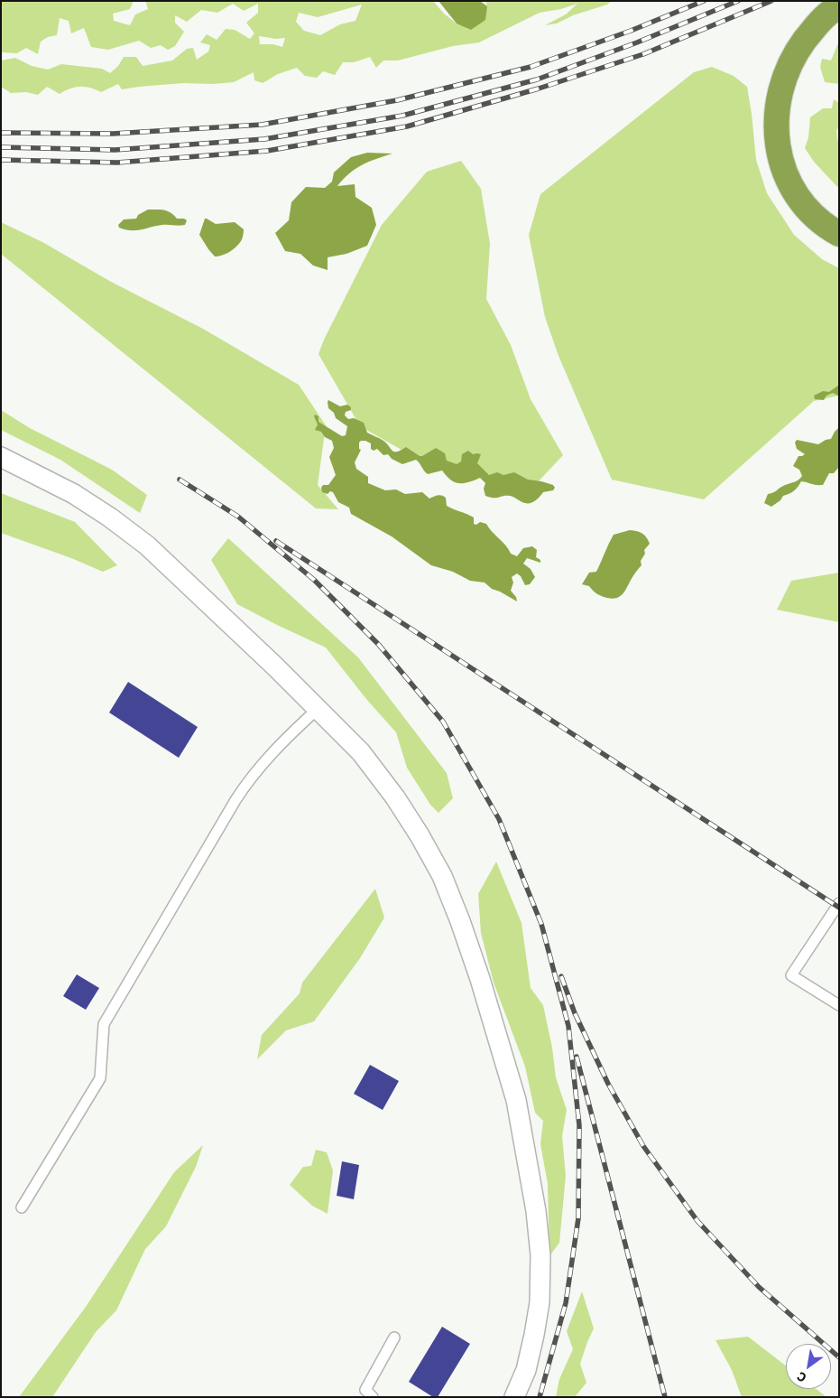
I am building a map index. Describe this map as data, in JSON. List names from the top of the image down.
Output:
{
  "north": "bottom left"
}
